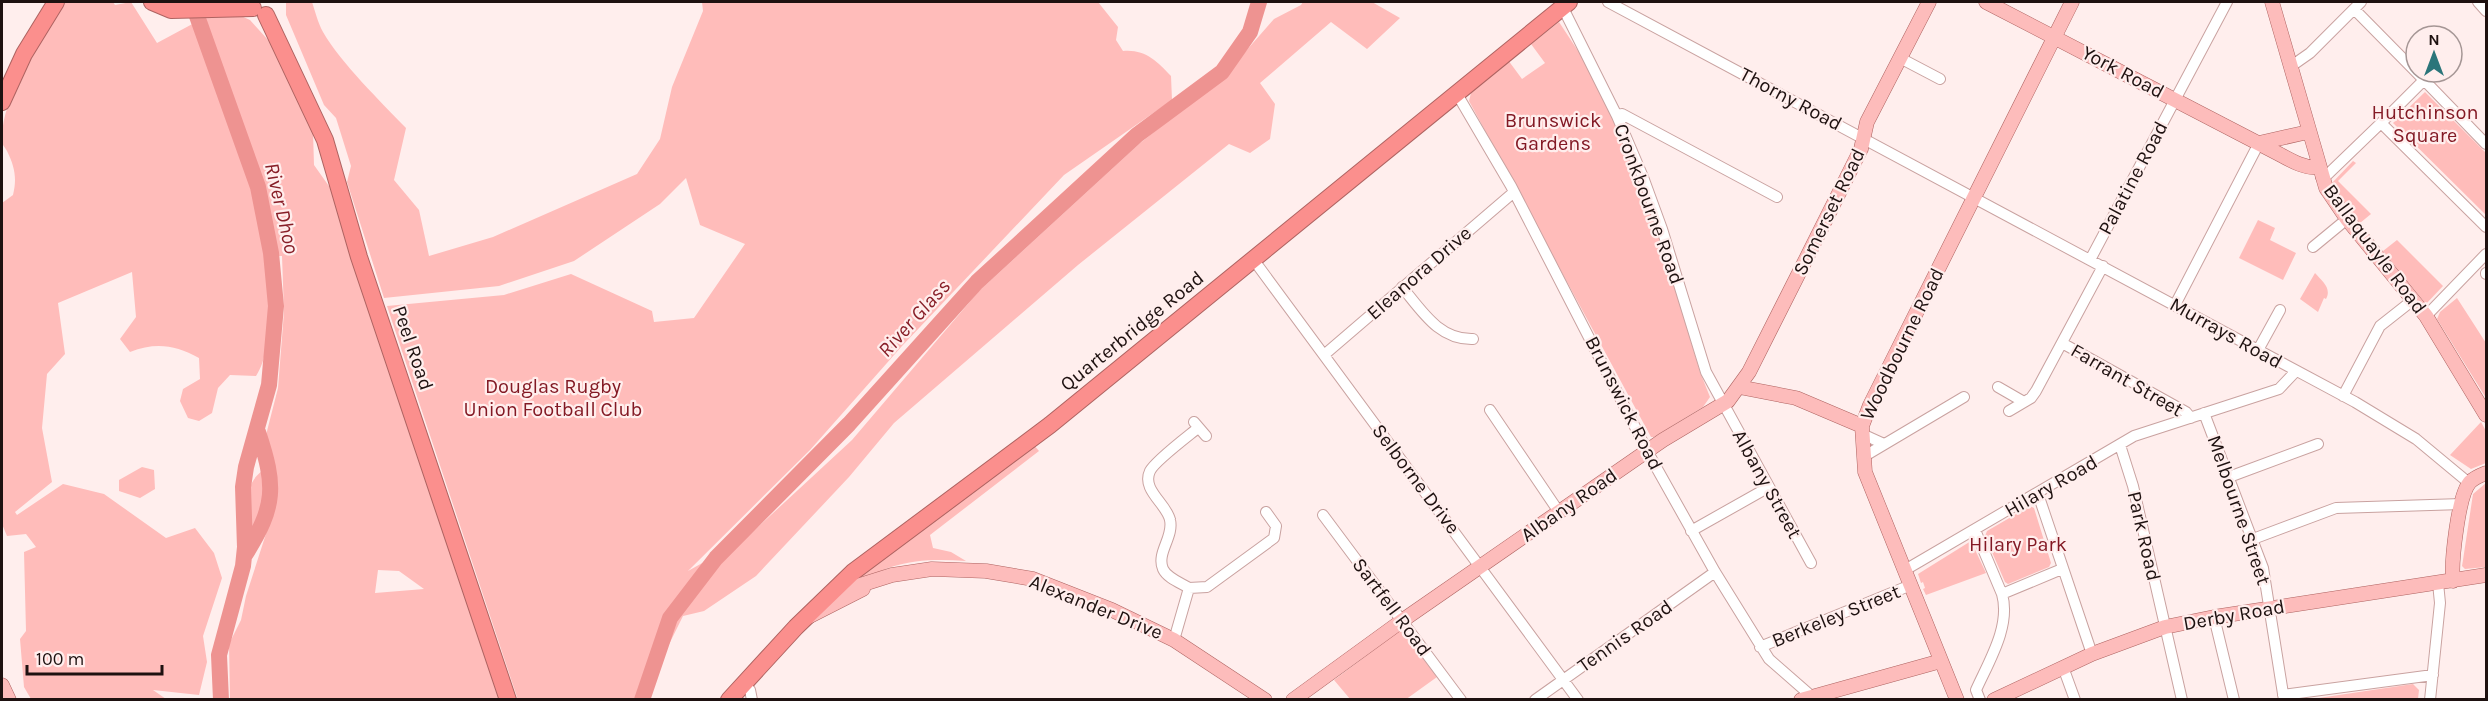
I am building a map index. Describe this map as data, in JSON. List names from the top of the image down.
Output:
{
  "streets": {
    "highway": ["Quarterbridge Road", "Peel Road"],
    "main road": [
      "York Road",
      "Somerset Road",
      "Ballaquayle Road",
      "Woodbourne Road",
      "Albany Road",
      "Alexander Drive",
      "Derby Road"
    ],
    "street": [
      "Thorny Road",
      "Palatine Road",
      "Cronkbourne Road",
      "Eleanora Drive",
      "Murrays Road",
      "Farrant Street",
      "Brunswick Road",
      "Selborne Drive",
      "Albany Street",
      "Hilary Road",
      "Melbourne Street",
      "Park Road",
      "Sartfell Road",
      "Berkeley Street",
      "Tennis Road"
    ]
  },
  "crossings": [
    ["York Road", "Palatine Road"],
    ["York Road", "Ballaquayle Road"],
    ["York Road", "Woodbourne Road"],
    ["Thorny Road", "Somerset Road"],
    ["Thorny Road", "Murrays Road"],
    ["Thorny Road", "Woodbourne Road"],
    ["Palatine Road", "Murrays Road"],
    ["Cronkbourne Road", "Quarterbridge Road"],
    ["Cronkbourne Road", "Albany Street"],
    ["Cronkbourne Road", "Albany Road"],
    ["Somerset Road", "Albany Road"],
    ["Eleanora Drive", "Brunswick Road"],
    ["Eleanora Drive", "Selborne Drive"],
    ["Quarterbridge Road", "Brunswick Road"],
    ["Quarterbridge Road", "Selborne Drive"],
    ["Quarterbridge Road", "Alexander Drive"],
    ["Murrays Road", "Woodbourne Road"],
    ["Murrays Road", "Hilary Road"],
    ["Woodbourne Road", "Hilary Road"],
    ["Woodbourne Road", "Berkeley Street"],
    ["Farrant Street", "Hilary Road"],
    ["Brunswick Road", "Albany Road"],
    ["Brunswick Road", "Berkeley Street"],
    ["Brunswick Road", "Tennis Road"],
    ["Selborne Drive", "Albany Road"],
    ["Selborne Drive", "Tennis Road"],
    ["Albany Street", "Albany Road"],
    ["Hilary Road", "Melbourne Street"],
    ["Hilary Road", "Park Road"],
    ["Albany Road", "Sartfell Road"],
    ["Melbourne Street", "Derby Road"],
    ["Park Road", "Derby Road"]
  ],
  "water": ["River Dhoo", "River Glass"],
  "parks": [
    "Hutchinson Square",
    "Brunswick Gardens",
    "Douglas Rugby Union Football Club",
    "Hilary Park"
  ],
  "scale_bar": "100 m",
  "north": "top"
}
